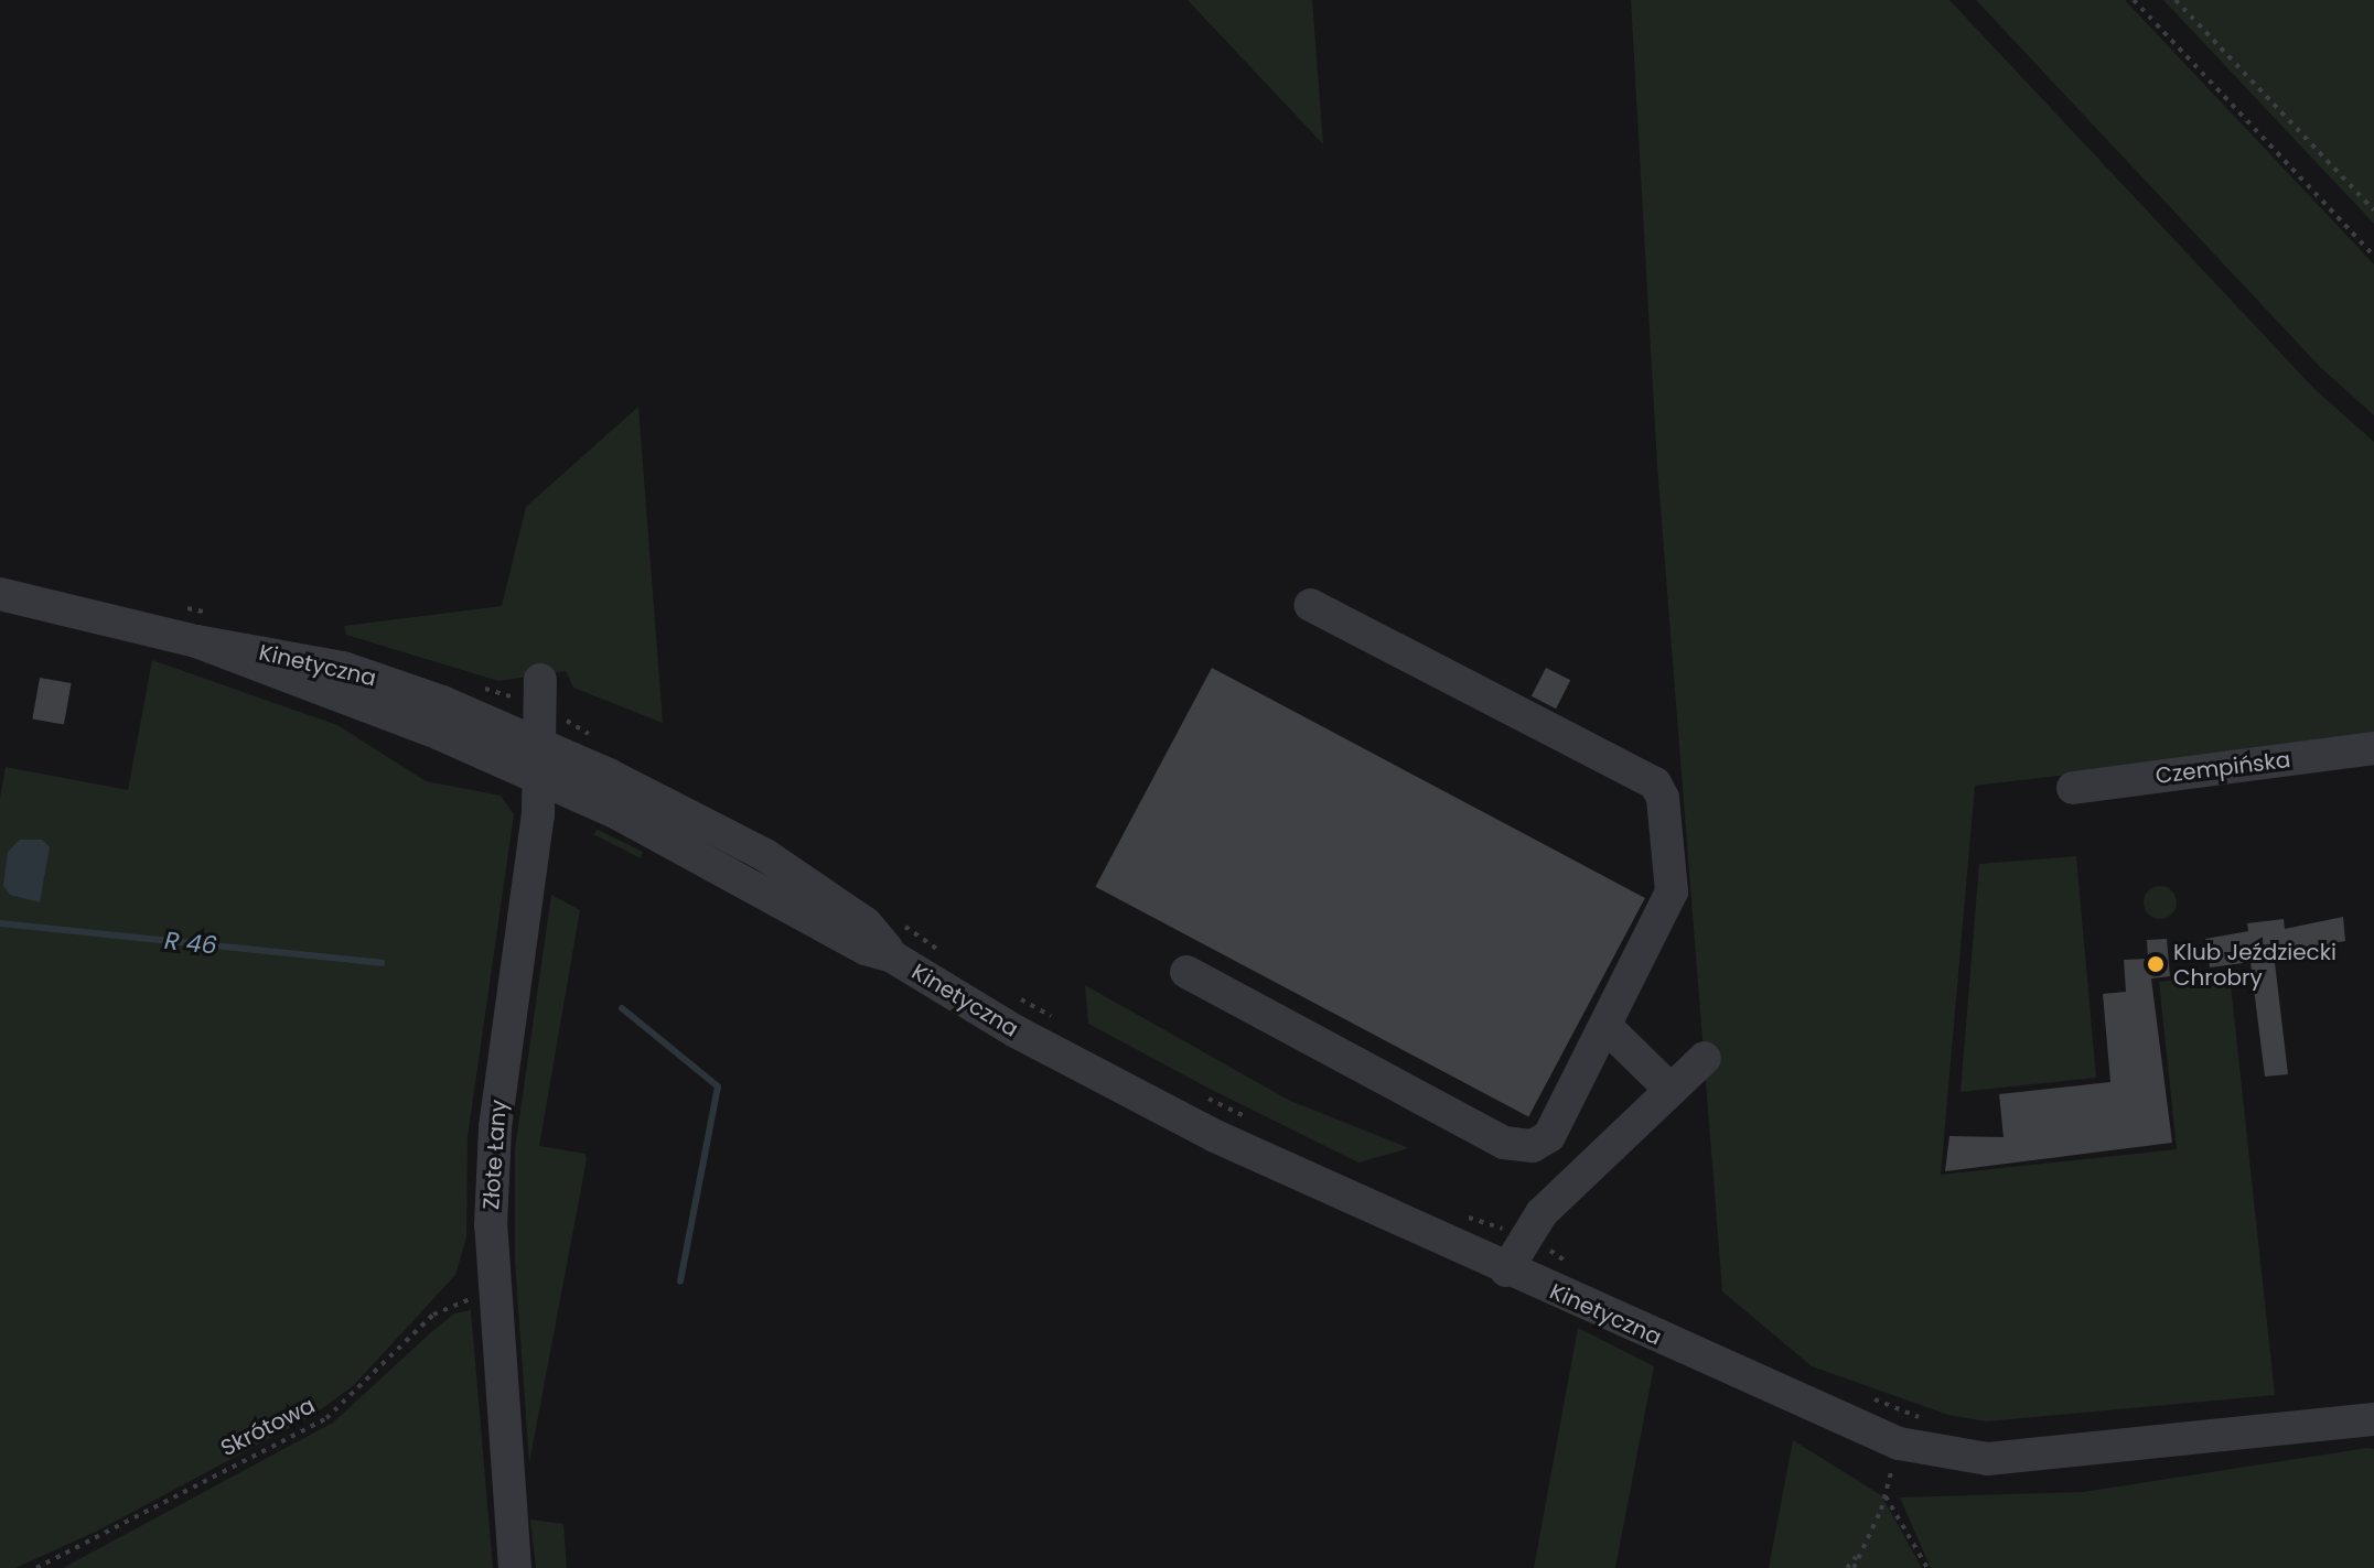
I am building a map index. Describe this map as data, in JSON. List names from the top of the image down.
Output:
{
  "streets": {
    "street": ["Kinetyczna", "Czempińska", "Złote Łany"],
    "path": ["Skrótowa"]
  },
  "crossings": [
    ["Kinetyczna", "Złote Łany"],
    ["Złote Łany", "Skrótowa"]
  ],
  "water": ["R 46"],
  "places": ["Klub Jeździecki Chrobry"]
}
